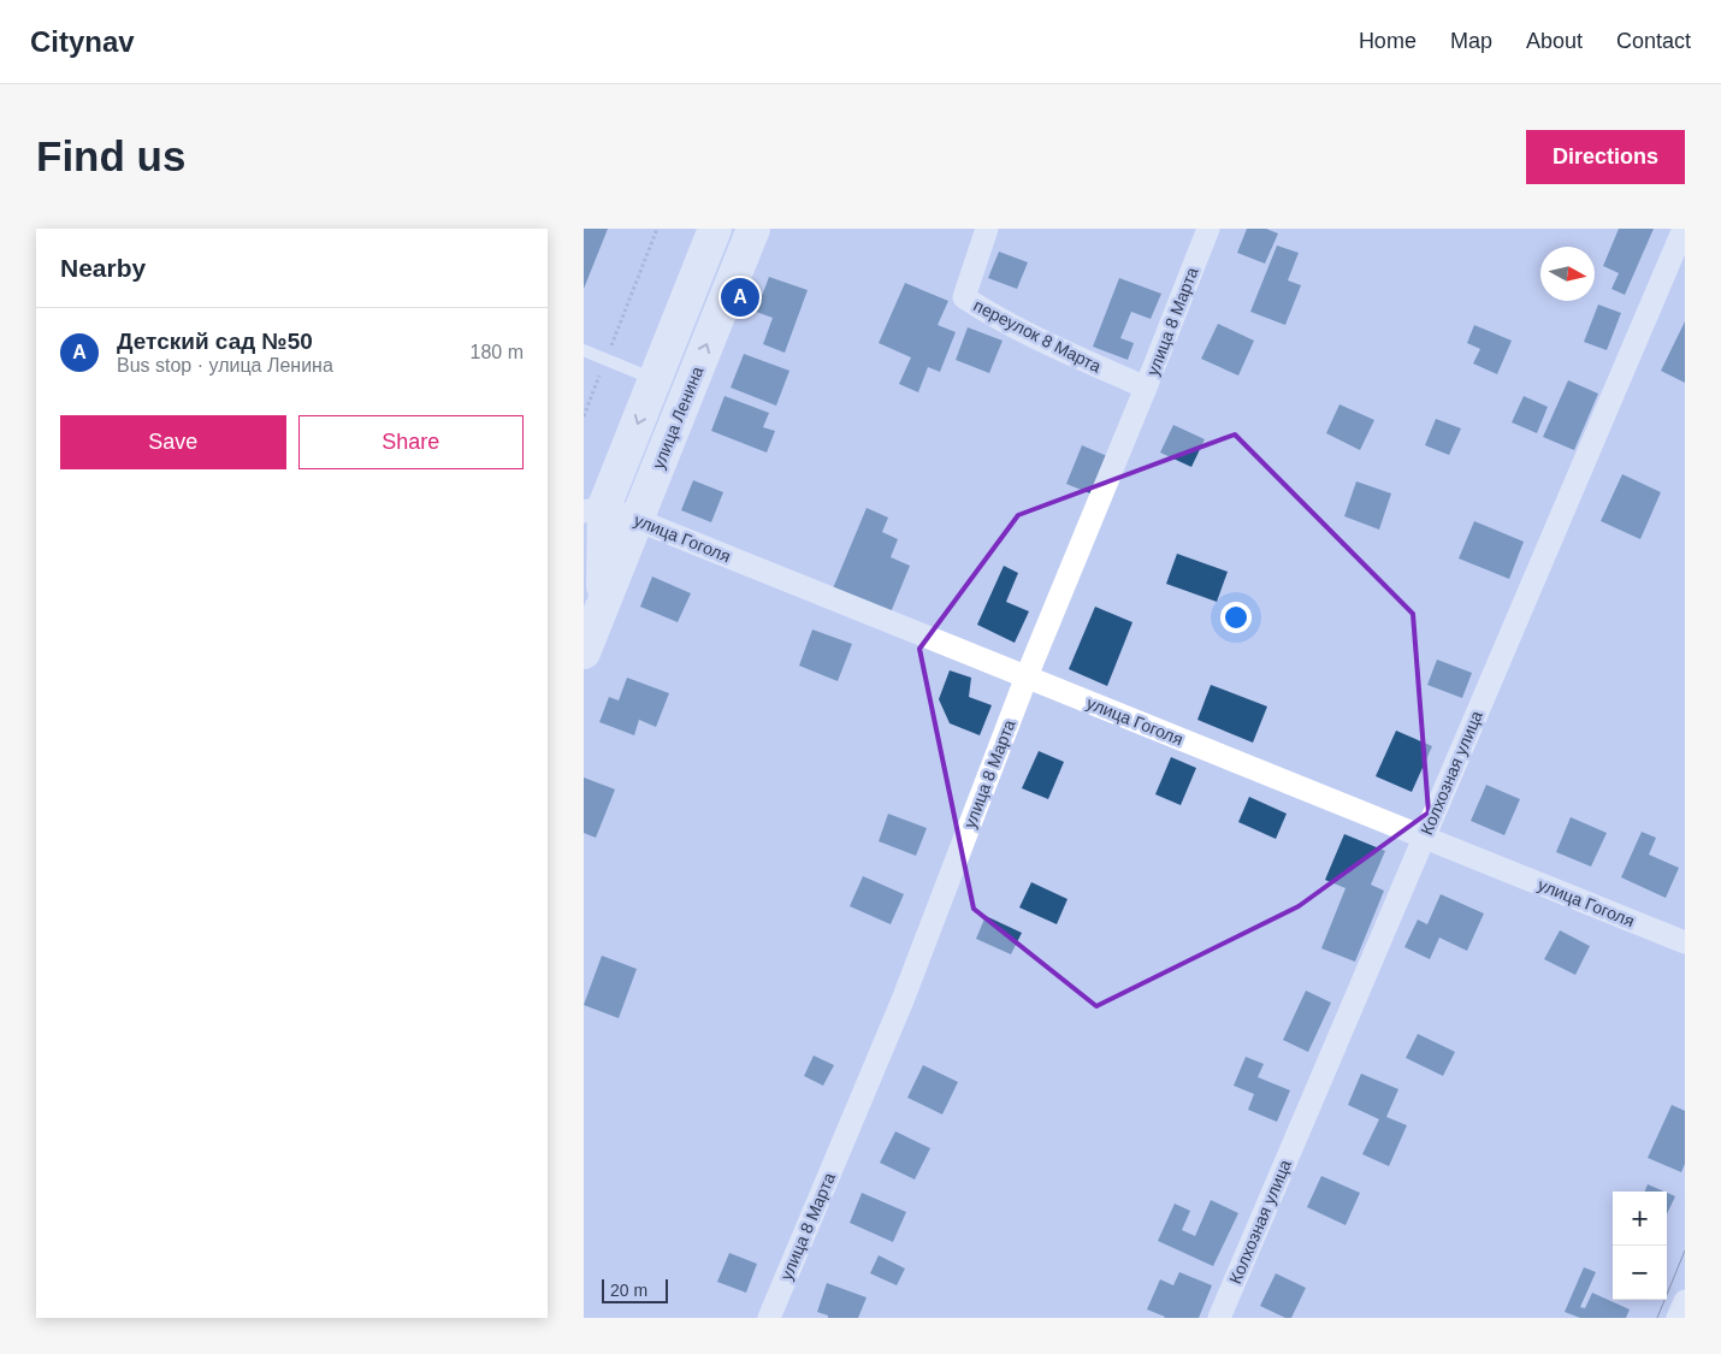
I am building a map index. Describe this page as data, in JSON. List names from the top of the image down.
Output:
{
  "streets": {
    "main road": ["улица Ленина"],
    "street": [
      "улица 8 Марта",
      "переулок 8 Марта",
      "улица Гоголя",
      "Колхозная улица"
    ]
  },
  "crossings": [
    ["улица 8 Марта", "переулок 8 Марта"],
    ["улица 8 Марта", "улица Гоголя"],
    ["улица Ленина", "улица Гоголя"],
    ["улица Гоголя", "Колхозная улица"]
  ],
  "scale_bar": "20 m",
  "north": "right",
  "page": {
    "header": "Citynav",
    "nav": [
      "Home",
      "Map",
      "About",
      "Contact"
    ],
    "buttons": [
      "Directions",
      ["Save", "Share"]
    ],
    "title": "Find us",
    "heading": "Nearby",
    "pins": "A",
    "list": [
      {
        "mark": "A",
        "name": "Детский сад №50",
        "note": "Bus stop · улица Ленина",
        "value": "180 m"
      }
    ],
    "map_buttons": ["+", "−"],
    "scale": "20 m"
  }
}
